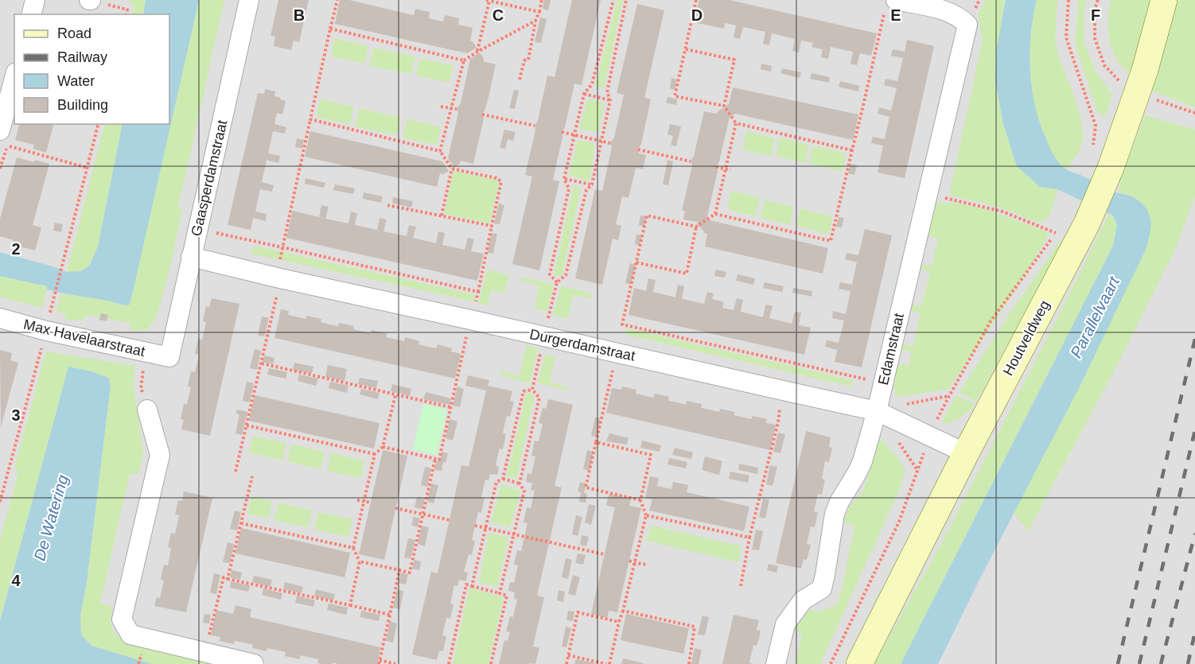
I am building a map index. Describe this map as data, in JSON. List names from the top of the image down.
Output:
{
  "streets": {
    "street": [
      "Gaasperdamstraat",
      "Max Havelaarstraat",
      "Houtveldweg",
      "Durgerdamstraat",
      "Edamstraat"
    ]
  },
  "crossings": [
    ["Gaasperdamstraat", "Max Havelaarstraat"],
    ["Gaasperdamstraat", "Durgerdamstraat"],
    ["Houtveldweg", "Durgerdamstraat"],
    ["Durgerdamstraat", "Edamstraat"]
  ],
  "water": ["Parallelvaart", "De Watering"],
  "legend": [
    "Road",
    "Railway",
    "Water",
    "Building"
  ],
  "grid": {
    "columns": [
      "B",
      "C",
      "D",
      "E",
      "F"
    ],
    "rows": ["2", "3", "4"]
  }
}
